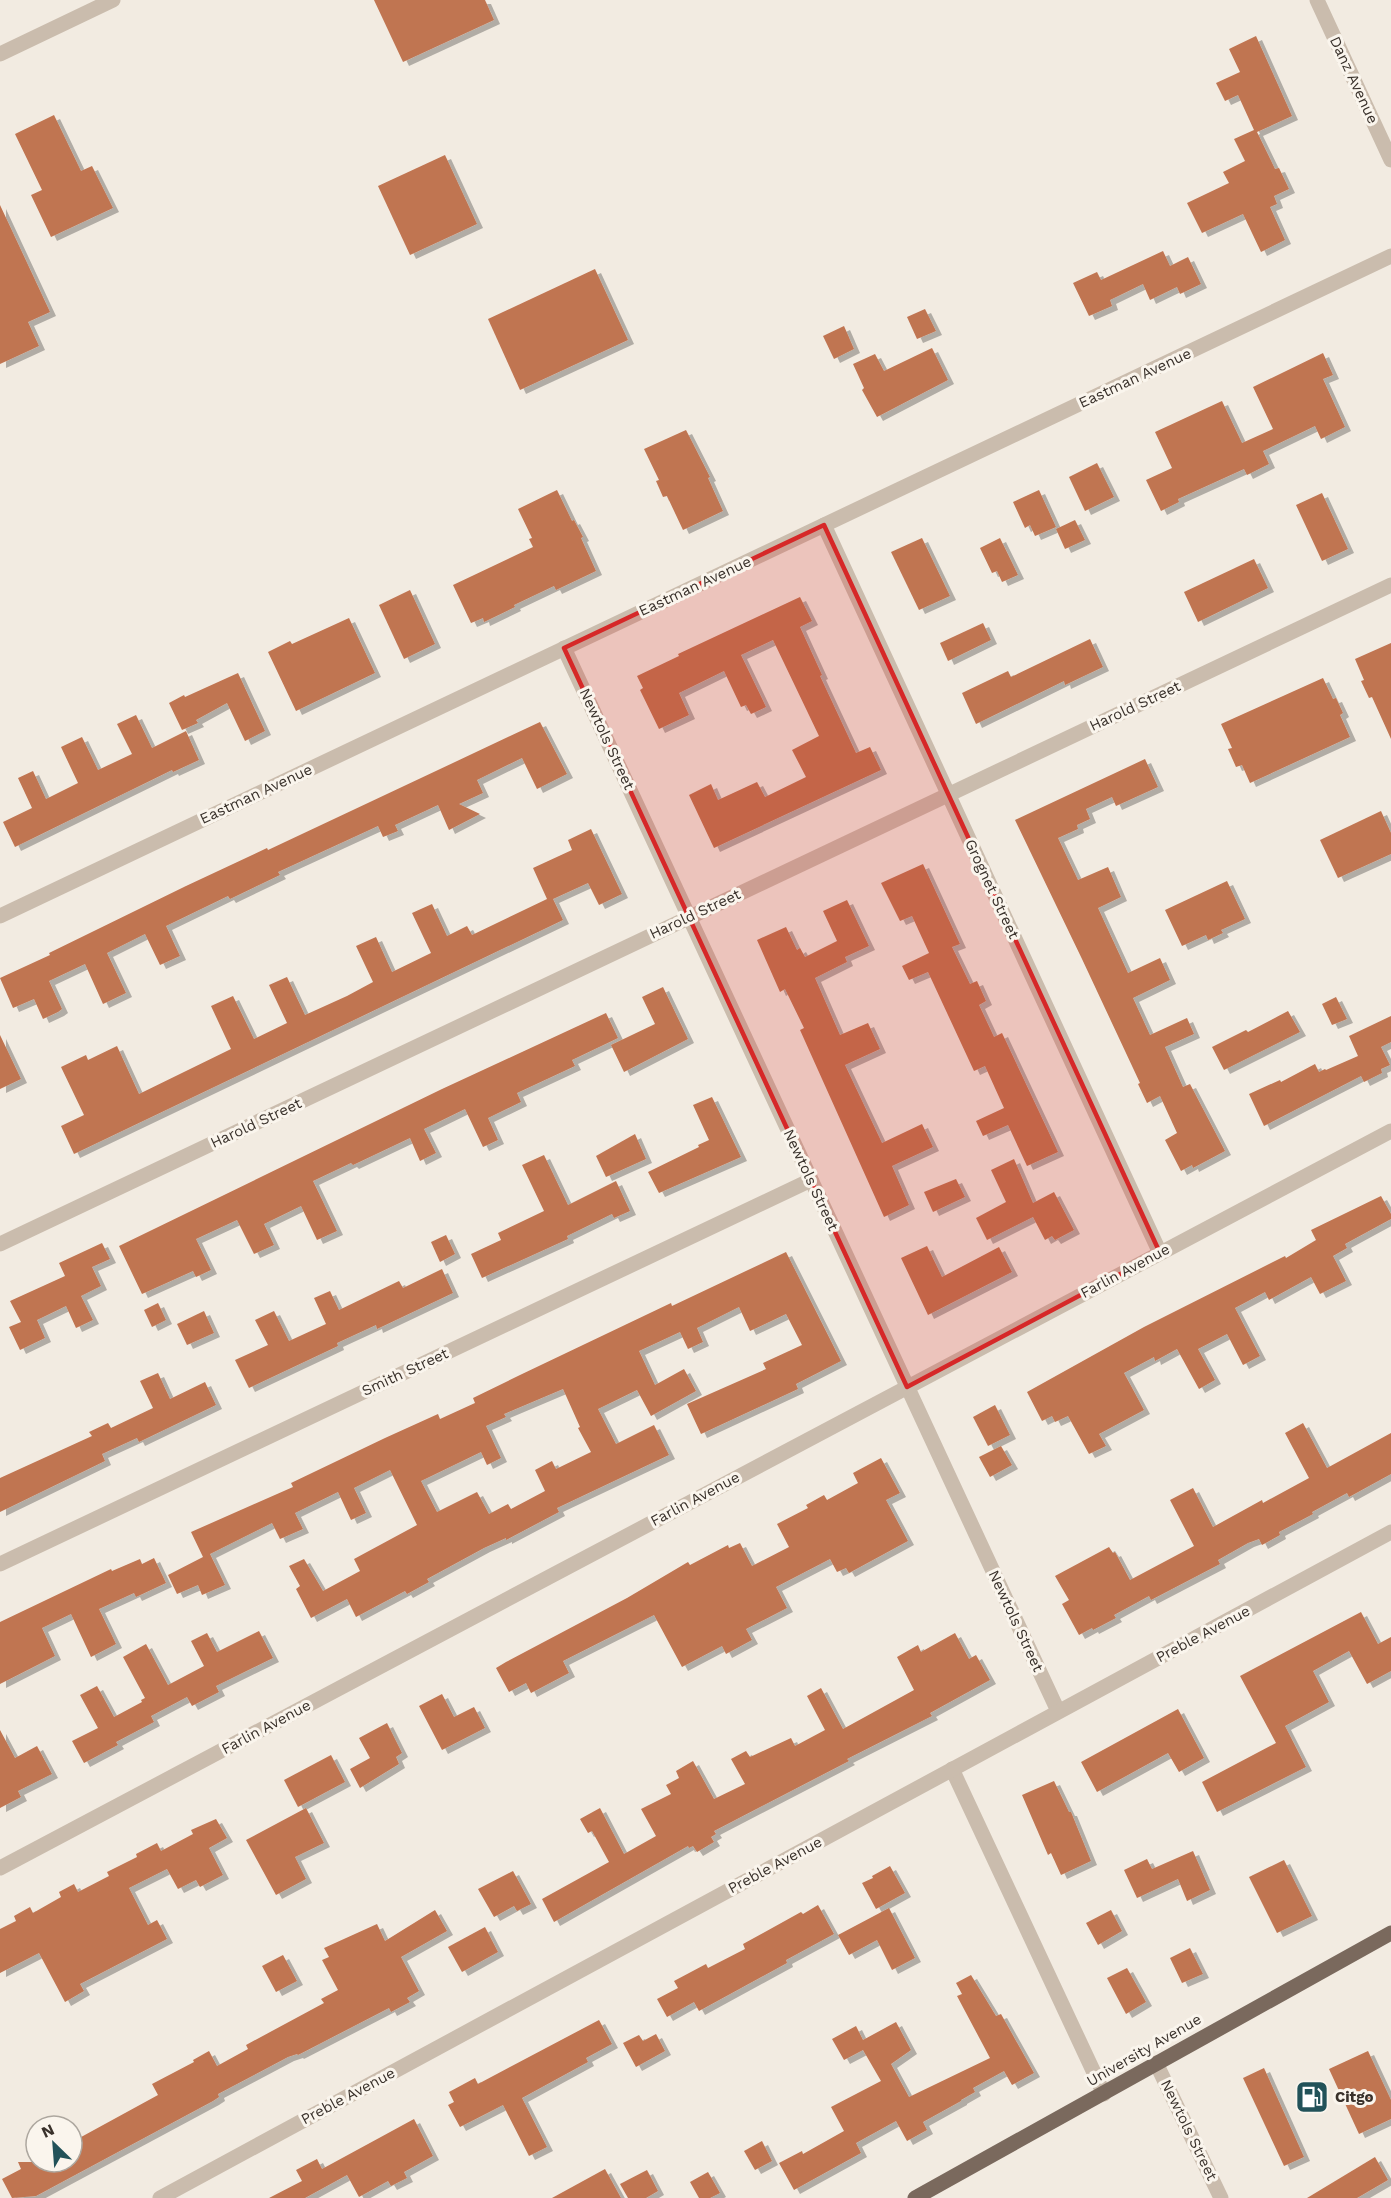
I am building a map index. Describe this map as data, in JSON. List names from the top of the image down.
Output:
{
  "streets": {
    "main road": ["University Avenue"],
    "street": [
      "Danz Avenue",
      "Eastman Avenue",
      "Harold Street",
      "Newtols Street",
      "Grognet Street",
      "Farlin Avenue",
      "Smith Street",
      "Preble Avenue"
    ]
  },
  "crossings": [
    ["Eastman Avenue", "Newtols Street"],
    ["Eastman Avenue", "Grognet Street"],
    ["Harold Street", "Newtols Street"],
    ["Harold Street", "Grognet Street"],
    ["Newtols Street", "Farlin Avenue"],
    ["Newtols Street", "Smith Street"],
    ["Newtols Street", "Preble Avenue"],
    ["Newtols Street", "University Avenue"],
    ["Grognet Street", "Farlin Avenue"]
  ],
  "places": {
    "fuel station": ["Citgo"]
  },
  "north": "top left"
}
